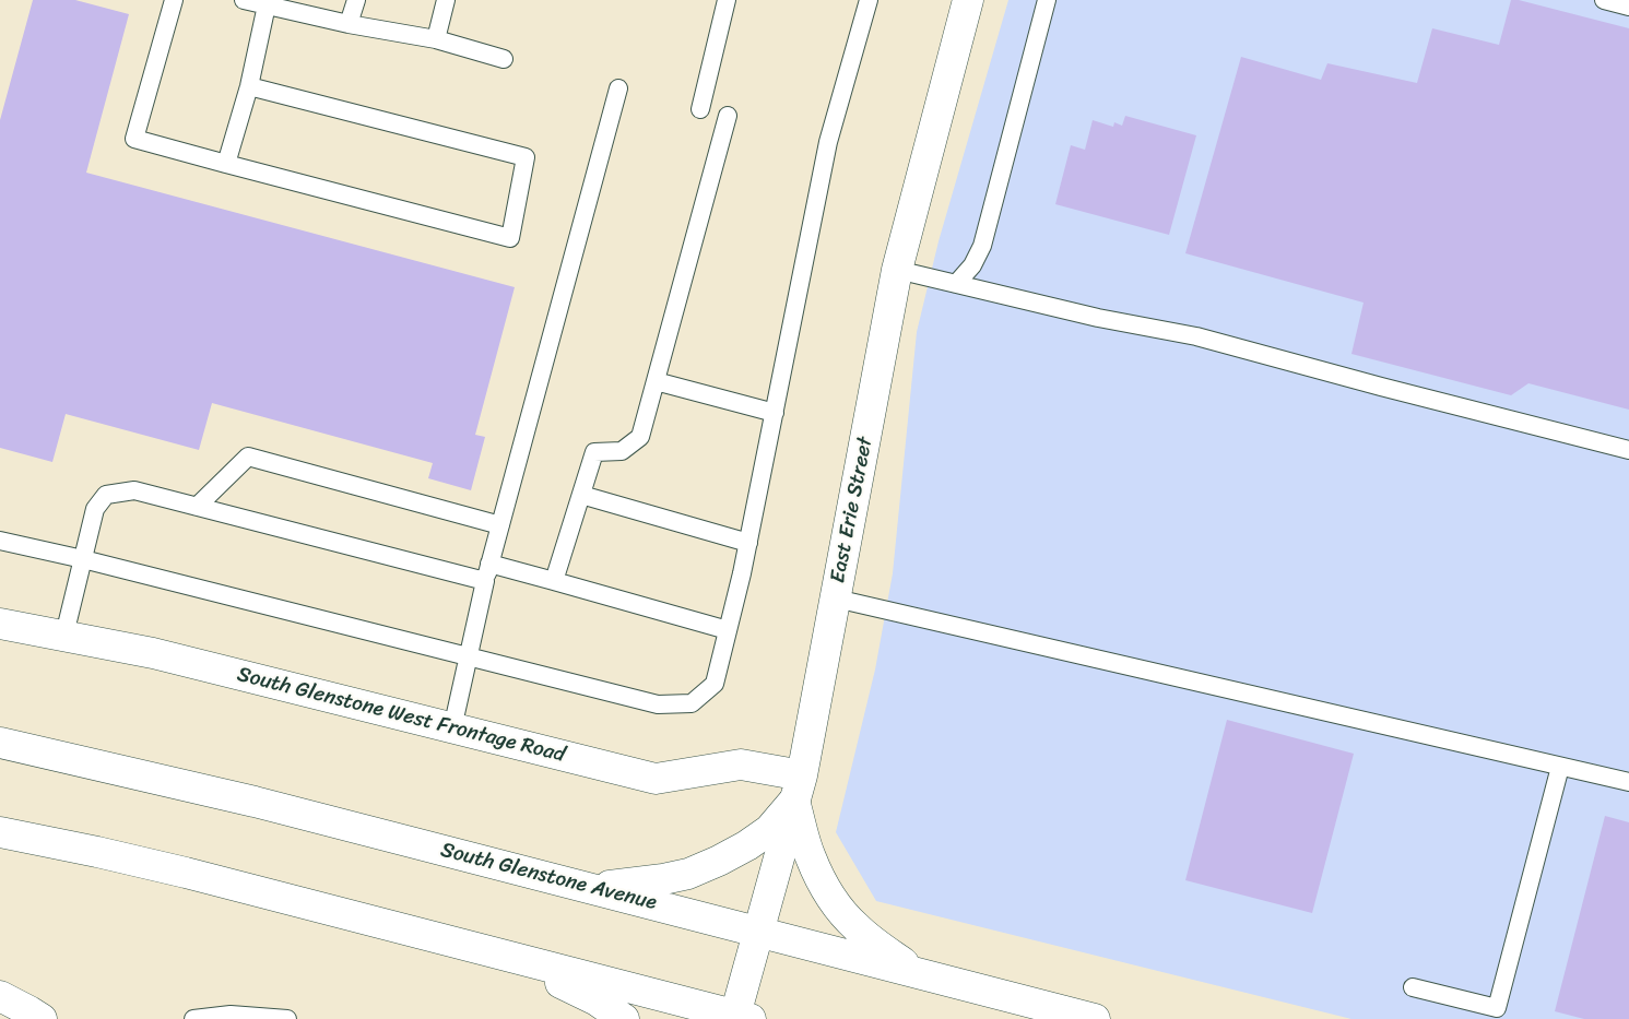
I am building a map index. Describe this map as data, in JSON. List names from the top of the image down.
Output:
{
  "streets": {
    "main road": ["East Erie Street", "South Glenstone West Frontage Road", "South Glenstone Avenue"]
  },
  "crossings": [
    ["East Erie Street", "South Glenstone West Frontage Road"],
    ["East Erie Street", "South Glenstone Avenue"]
  ]
}
